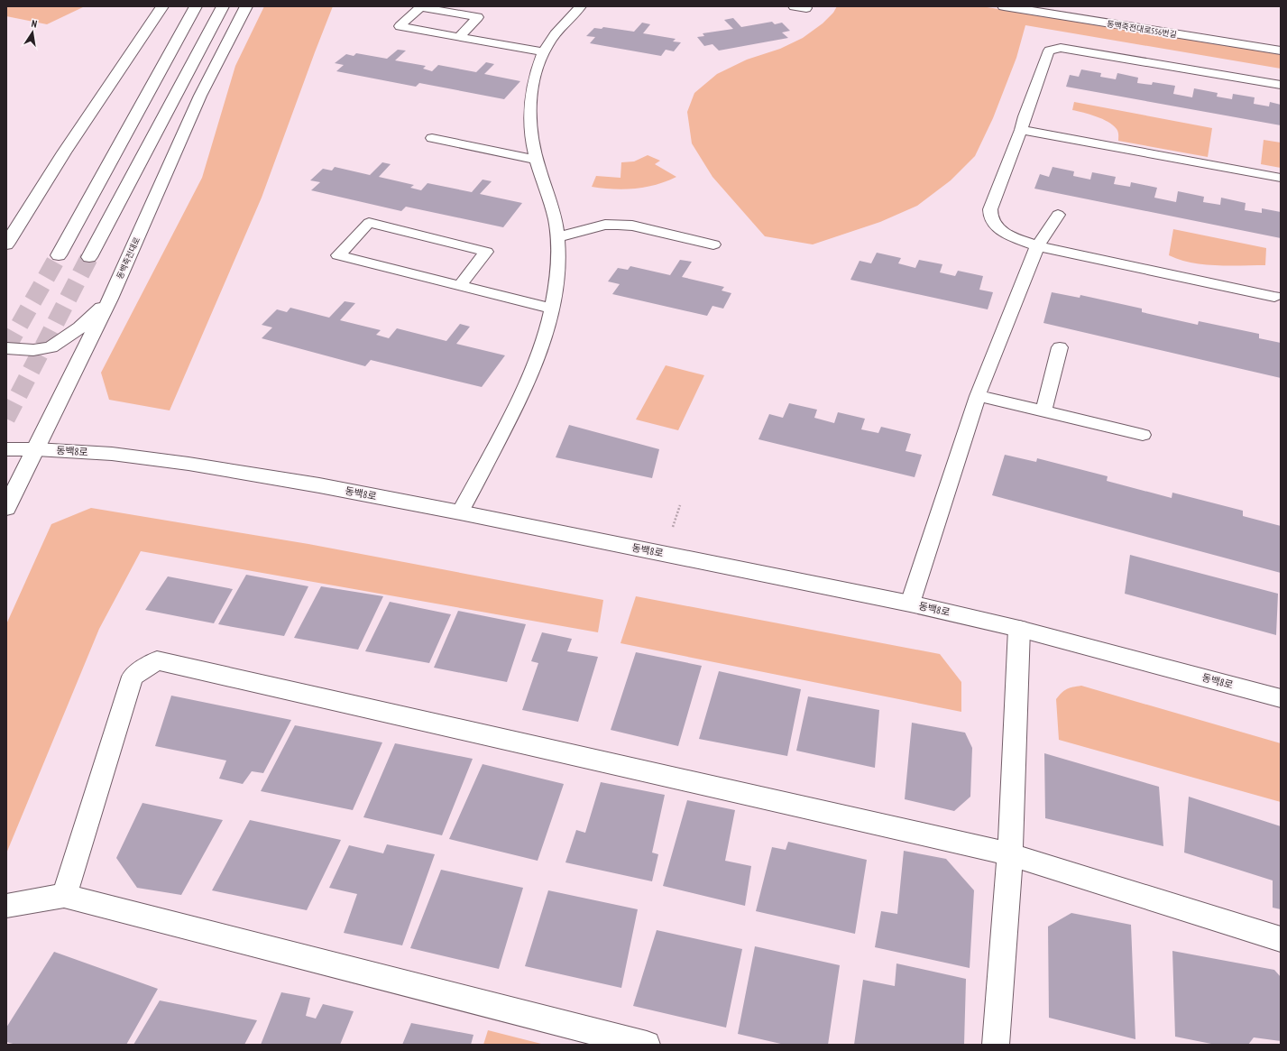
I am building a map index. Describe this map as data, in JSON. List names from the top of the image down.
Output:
{
  "streets": {
    "street": ["동백죽전대로556번길", "동백죽전대로", "동백8로"]
  },
  "crossings": [
    ["동백죽전대로", "동백8로"]
  ],
  "north": "top"
}
